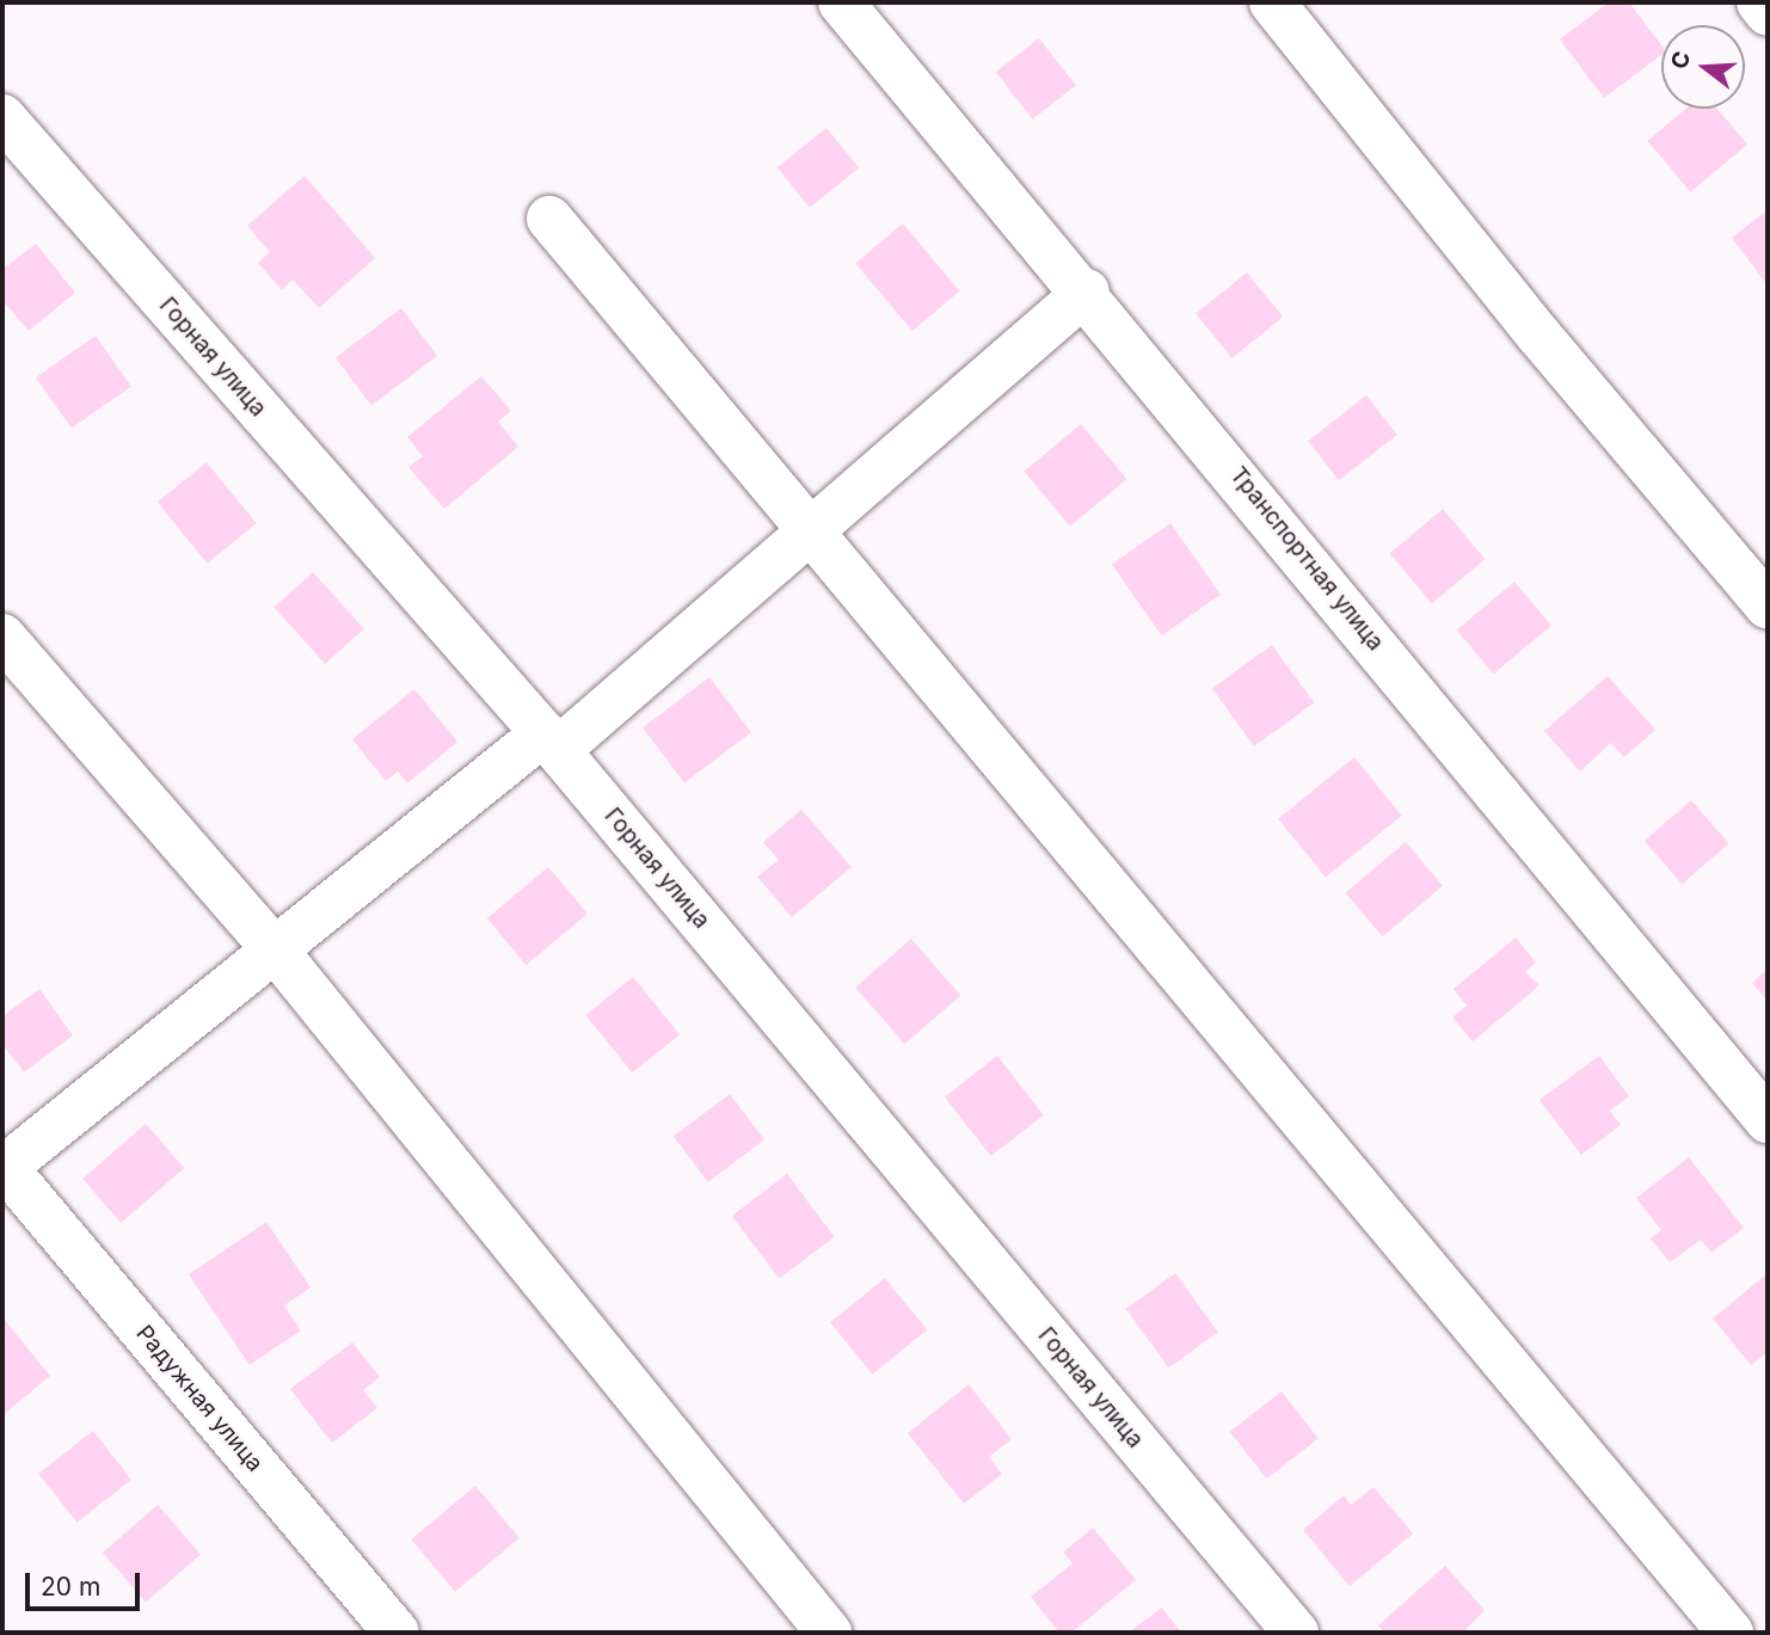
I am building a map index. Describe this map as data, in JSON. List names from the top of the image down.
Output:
{
  "streets": {
    "street": ["Горная улица", "Транспортная улица", "Радужная улица"]
  },
  "scale_bar": "20 m",
  "north": "left"
}
